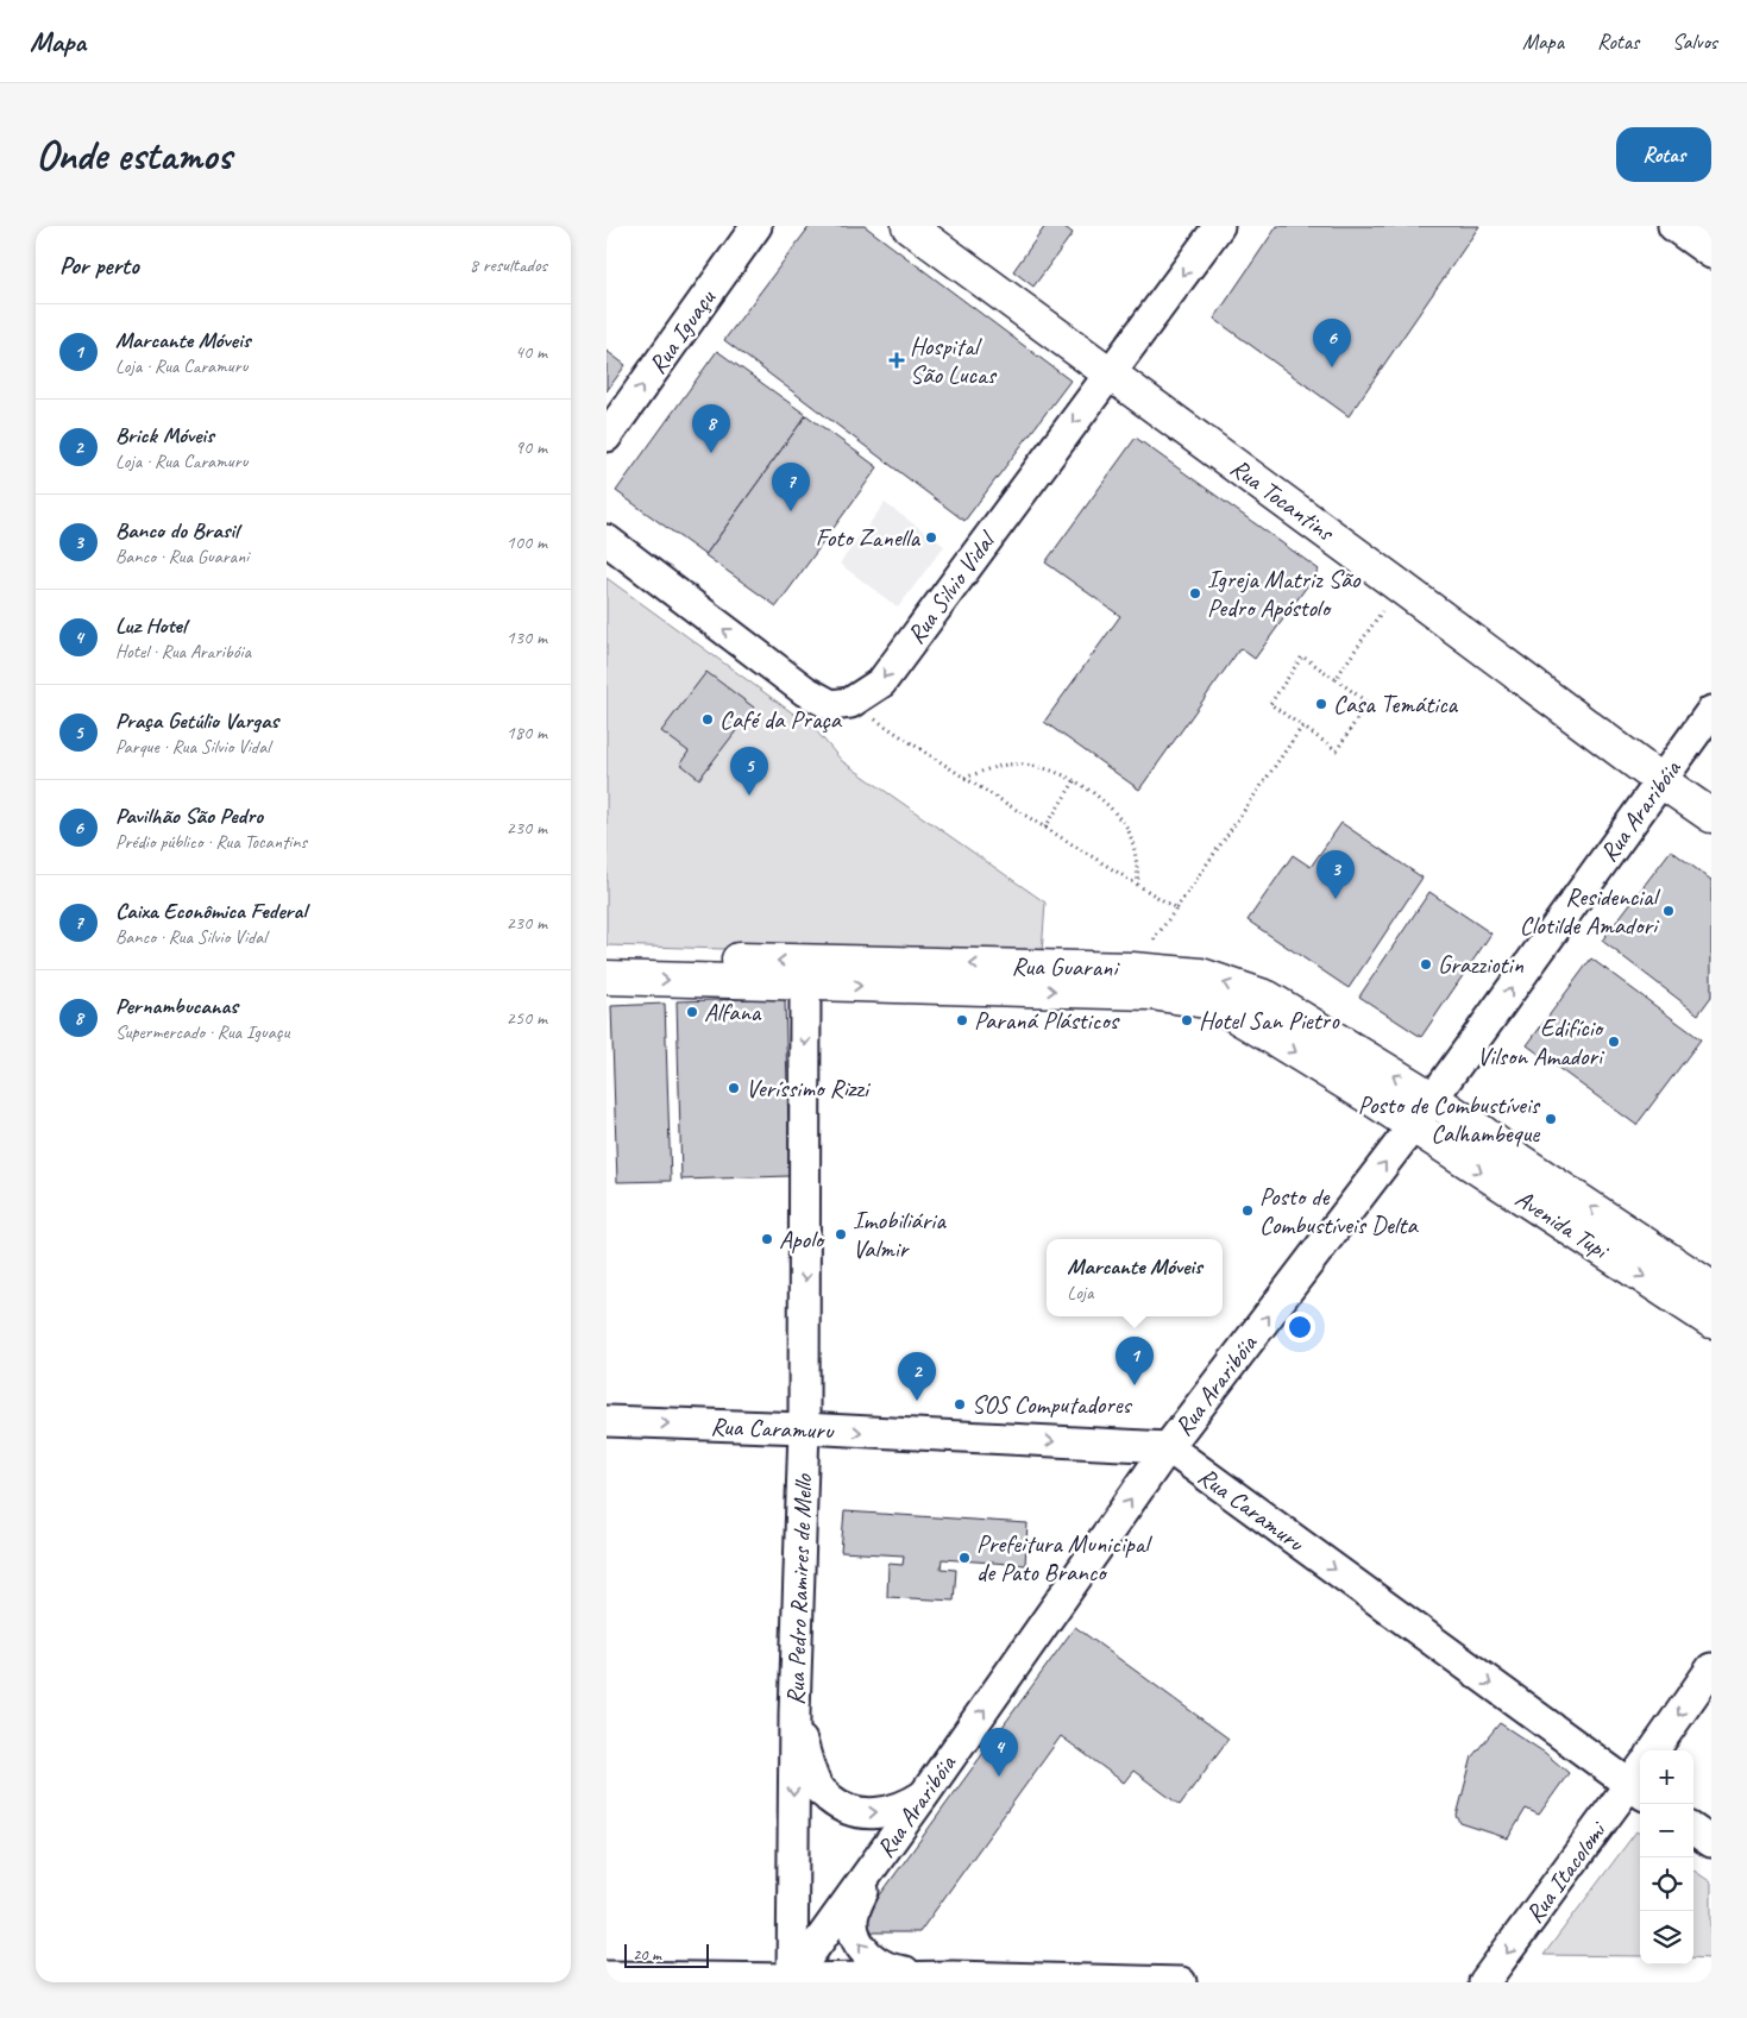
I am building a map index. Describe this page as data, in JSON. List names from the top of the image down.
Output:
{
  "streets": {
    "main road": ["Rua Tocantins", "Rua Guarani", "Avenida Tupi"],
    "street": [
      "Rua Iguaçu",
      "Rua Silvio Vidal",
      "Rua Araribóia",
      "Rua Caramuru",
      "Rua Pedro Ramires de Mello",
      "Rua Itacolomi"
    ]
  },
  "crossings": [
    ["Rua Tocantins", "Rua Silvio Vidal"],
    ["Rua Tocantins", "Rua Araribóia"],
    ["Rua Araribóia", "Rua Guarani"],
    ["Rua Araribóia", "Avenida Tupi"],
    ["Rua Araribóia", "Rua Caramuru"],
    ["Rua Araribóia", "Rua Pedro Ramires de Mello"],
    ["Rua Guarani", "Avenida Tupi"],
    ["Rua Guarani", "Rua Pedro Ramires de Mello"],
    ["Rua Caramuru", "Rua Pedro Ramires de Mello"],
    ["Rua Caramuru", "Rua Itacolomi"]
  ],
  "one_way": [
    "Rua Iguaçu",
    "Rua Silvio Vidal",
    "Rua Araribóia",
    "Rua Caramuru",
    "Rua Pedro Ramires de Mello",
    "Rua Itacolomi"
  ],
  "places": {
    "health": ["Hospital São Lucas"],
    "other": [
      "Foto Zanella",
      "Igreja Matriz São Pedro Apóstolo",
      "Casa Temática",
      "Café da Praça",
      "Residencial Clotilde Amadori",
      "Grazziotin",
      "Alfana",
      "Paraná Plásticos",
      "Hotel San Pietro",
      "Edifício Vilson Amadori",
      "Veríssimo Rizzi",
      "Posto de Combustíveis Calhambeque",
      "Posto de Combustíveis Delta",
      "Imobiliária Valmir",
      "Apolo",
      "SOS Computadores",
      "Prefeitura Municipal de Pato Branco"
    ]
  },
  "scale_bar": "20 m",
  "page": {
    "header": "Mapa",
    "nav": ["Mapa", "Rotas", "Salvos"],
    "buttons": "Rotas",
    "title": "Onde estamos",
    "heading": ["Por perto", "8 resultados"],
    "list": [
      {
        "mark": "1",
        "name": "Marcante Móveis",
        "note": "Loja · Rua Caramuru",
        "value": "40 m"
      },
      {
        "mark": "2",
        "name": "Brick Móveis",
        "note": "Loja · Rua Caramuru",
        "value": "90 m"
      },
      {
        "mark": "3",
        "name": "Banco do Brasil",
        "note": "Banco · Rua Guarani",
        "value": "100 m"
      },
      {
        "mark": "4",
        "name": "Luz Hotel",
        "note": "Hotel · Rua Araribóia",
        "value": "130 m"
      },
      {
        "mark": "5",
        "name": "Praça Getúlio Vargas",
        "note": "Parque · Rua Silvio Vidal",
        "value": "180 m"
      },
      {
        "mark": "6",
        "name": "Pavilhão São Pedro",
        "note": "Prédio público · Rua Tocantins",
        "value": "230 m"
      },
      {
        "mark": "7",
        "name": "Caixa Econômica Federal",
        "note": "Banco · Rua Silvio Vidal",
        "value": "230 m"
      },
      {
        "mark": "8",
        "name": "Pernambucanas",
        "note": "Supermercado · Rua Iguaçu",
        "value": "250 m"
      }
    ],
    "pins": [
      "6",
      "8",
      "7",
      "5",
      "3",
      "1",
      "2",
      "4"
    ],
    "popup": ["Marcante Móveis", "Loja"],
    "map_buttons": ["+", "−"],
    "scale": "20 m"
  }
}
